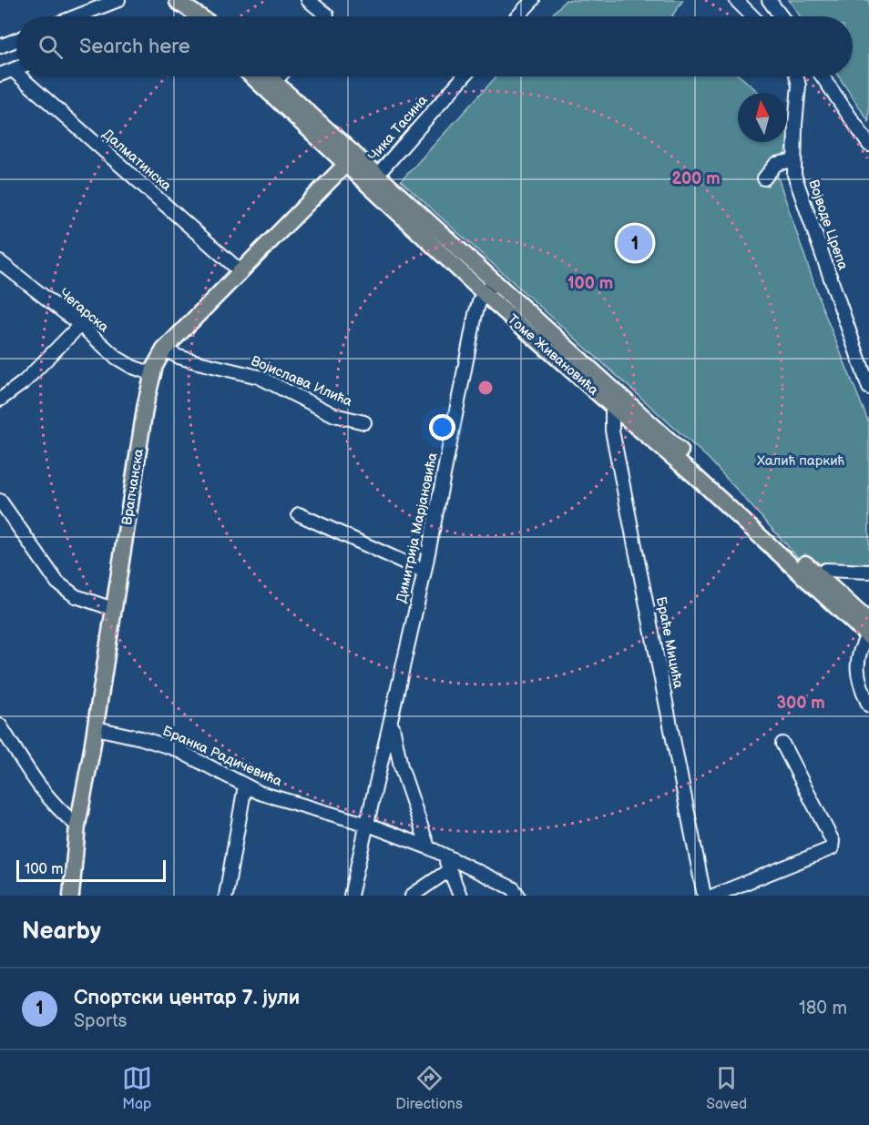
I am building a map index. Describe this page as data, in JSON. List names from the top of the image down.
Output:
{
  "streets": {
    "main road": ["Томе Живановића", "Врапчанска"],
    "street": [
      "Чика Тасина",
      "Далматинска",
      "Војводе Црепа",
      "Чегарска",
      "Војислава Илића",
      "Димитрија Марјановића",
      "Браће Мицића",
      "Бранка Радичевића"
    ]
  },
  "crossings": [
    ["Чика Тасина", "Томе Живановића"],
    ["Далматинска", "Врапчанска"],
    ["Чегарска", "Врапчанска"],
    ["Томе Живановића", "Врапчанска"],
    ["Томе Живановића", "Димитрија Марјановића"],
    ["Томе Живановића", "Браће Мицића"],
    ["Војислава Илића", "Врапчанска"],
    ["Врапчанска", "Бранка Радичевића"],
    ["Димитрија Марјановића", "Бранка Радичевића"]
  ],
  "parks": ["Халић паркић"],
  "scale_bar": "100 m",
  "north": "top",
  "page": {
    "search": "Search here",
    "pins": "1",
    "scale": "100 m",
    "heading": "Nearby",
    "list": [
      {
        "mark": "1",
        "name": "Спортски центар 7. јули",
        "note": "Sports",
        "value": "180 m"
      }
    ],
    "nav": ["Map", "Directions", "Saved"]
  },
  "rings": ["200 m", "100 m", "300 m"]
}
